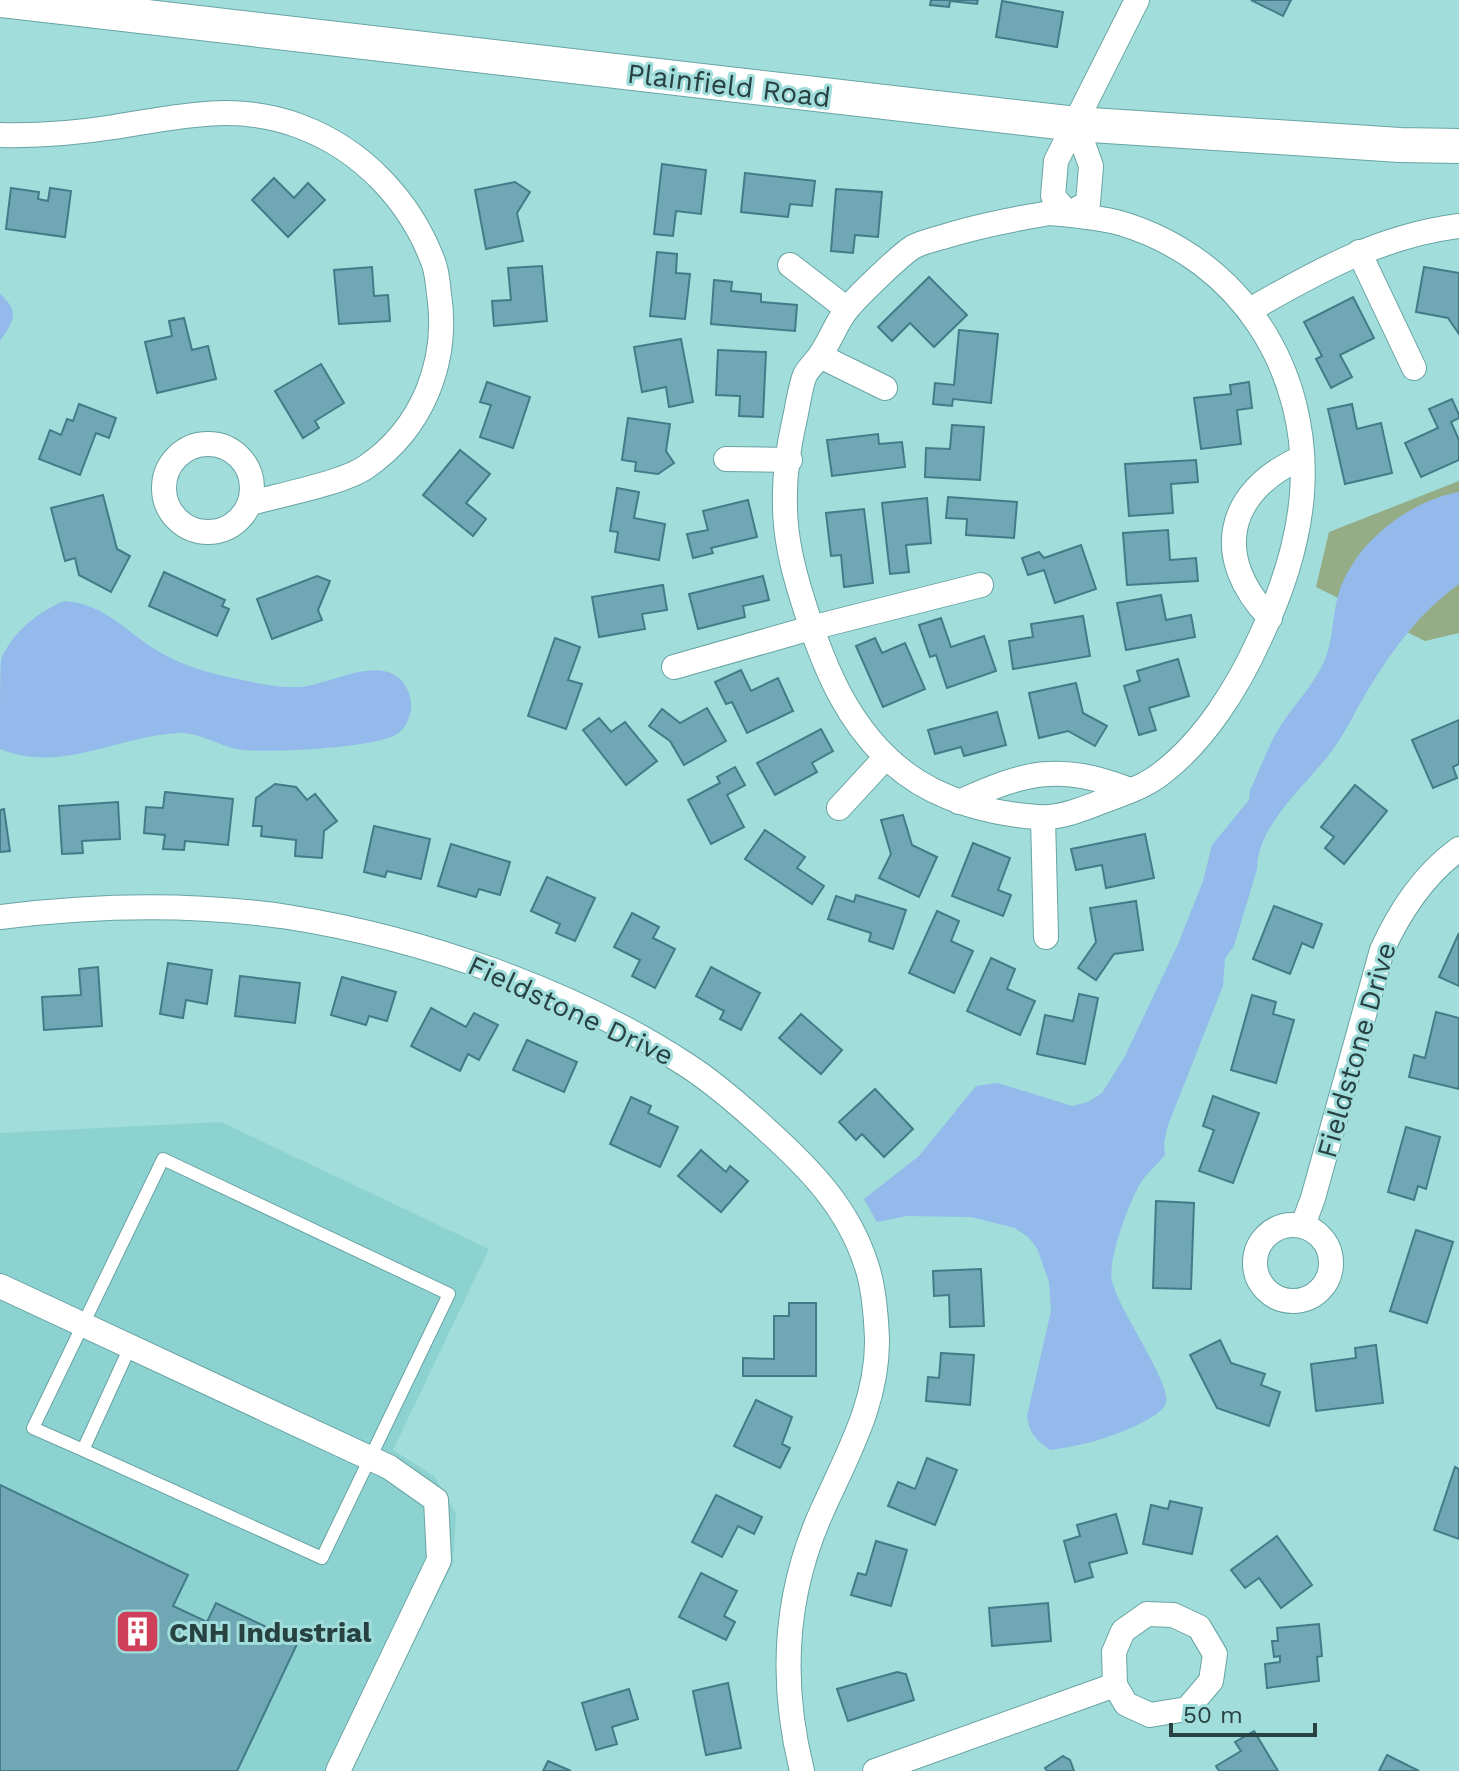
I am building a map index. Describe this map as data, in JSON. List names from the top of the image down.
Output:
{
  "streets": {
    "main road": ["Plainfield Road"],
    "street": ["Fieldstone Drive"]
  },
  "places": {
    "building": ["CNH Industrial"]
  },
  "scale_bar": "50 m"
}
